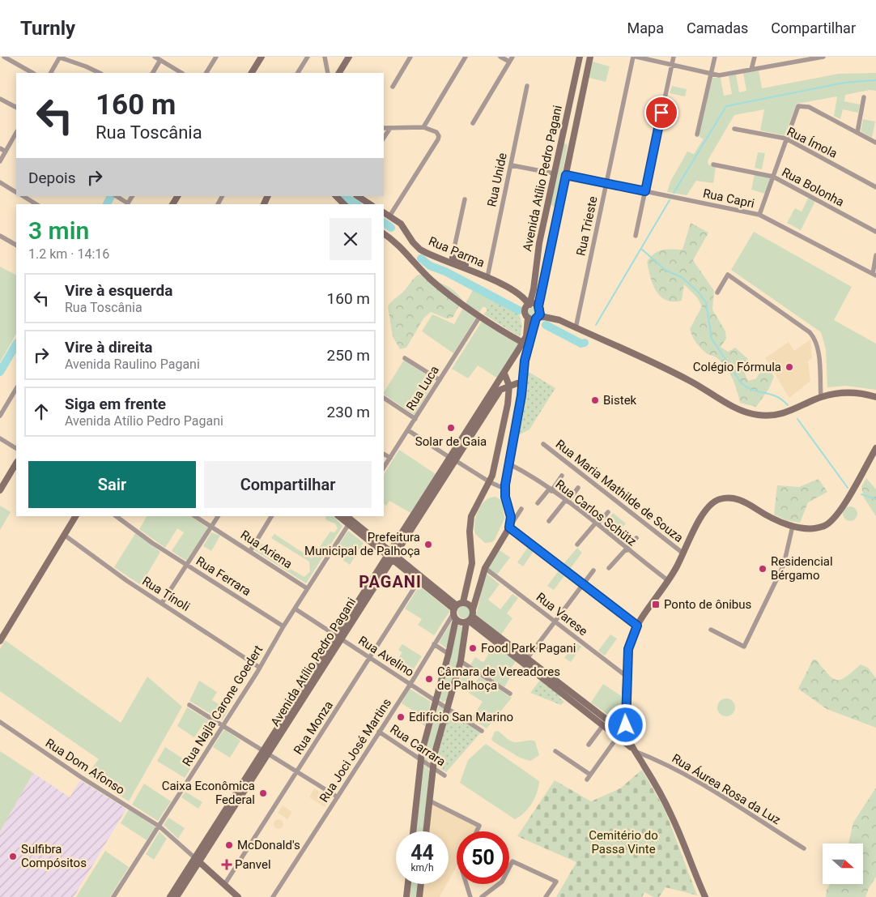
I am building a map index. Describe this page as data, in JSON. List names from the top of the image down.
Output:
{
  "streets": {
    "main road": ["Avenida Atílio Pedro Pagani", "Rua Parma"],
    "street": [
      "Rua Ímola",
      "Rua Unide",
      "Rua Bolonha",
      "Rua Capri",
      "Rua Trieste",
      "Rua Luca",
      "Rua Maria Mathilde de Souza",
      "Rua Carlos Schütz",
      "Rua Ariena",
      "Rua Ferrara",
      "Rua Tínoli",
      "Rua Varese",
      "Rua Avelino",
      "Rua Najla Carone Goedert",
      "Rua Monza",
      "Rua Carrara",
      "Rua Joci José Martins",
      "Rua Dom Afonso",
      "Rua Áurea Rosa da Luz"
    ]
  },
  "crossings": [
    ["Avenida Atílio Pedro Pagani", "Rua Capri"],
    ["Avenida Atílio Pedro Pagani", "Rua Parma"],
    ["Avenida Atílio Pedro Pagani", "Rua Avelino"],
    ["Avenida Atílio Pedro Pagani", "Rua Dom Afonso"],
    ["Rua Unide", "Rua Parma"],
    ["Rua Capri", "Rua Trieste"],
    ["Rua Ariena", "Rua Najla Carone Goedert"],
    ["Rua Ferrara", "Rua Najla Carone Goedert"],
    ["Rua Tínoli", "Rua Najla Carone Goedert"],
    ["Rua Avelino", "Rua Najla Carone Goedert"],
    ["Rua Avelino", "Rua Monza"],
    ["Rua Avelino", "Rua Joci José Martins"],
    ["Rua Najla Carone Goedert", "Rua Dom Afonso"],
    ["Rua Carrara", "Rua Joci José Martins"]
  ],
  "districts": ["PAGANI"],
  "parks": ["Cemitério do Passa Vinte"],
  "places": {
    "other": [
      "Colégio Fórmula",
      "Bistek",
      "Solar de Gaia",
      "Prefeitura Municipal de Palhoça",
      "Residencial Bérgamo",
      "Food Park Pagani",
      "Câmara de Vereadores de Palhoça",
      "Edifício San Marino",
      "Caixa Econômica Federal",
      "McDonald's",
      "Sulfibra Compósitos"
    ],
    "transit": ["Ponto de ônibus"],
    "health": ["Panvel"]
  },
  "north": "right",
  "page": {
    "header": "Turnly",
    "nav": ["Mapa", "Camadas", "Compartilhar"],
    "turn": ["160 m", "Rua Toscânia"],
    "then": "Depois",
    "heading": ["3 min", "1.2 km · 14:16"],
    "list": [
      {
        "name": "Vire à esquerda",
        "note": "Rua Toscânia",
        "value": "160 m"
      },
      {
        "name": "Vire à direita",
        "note": "Avenida Raulino Pagani",
        "value": "250 m"
      },
      {
        "name": "Siga em frente",
        "note": "Avenida Atílio Pedro Pagani",
        "value": "230 m"
      }
    ],
    "buttons": ["Sair", "Compartilhar"],
    "speed": "44 km/h",
    "limit": "50"
  }
}
